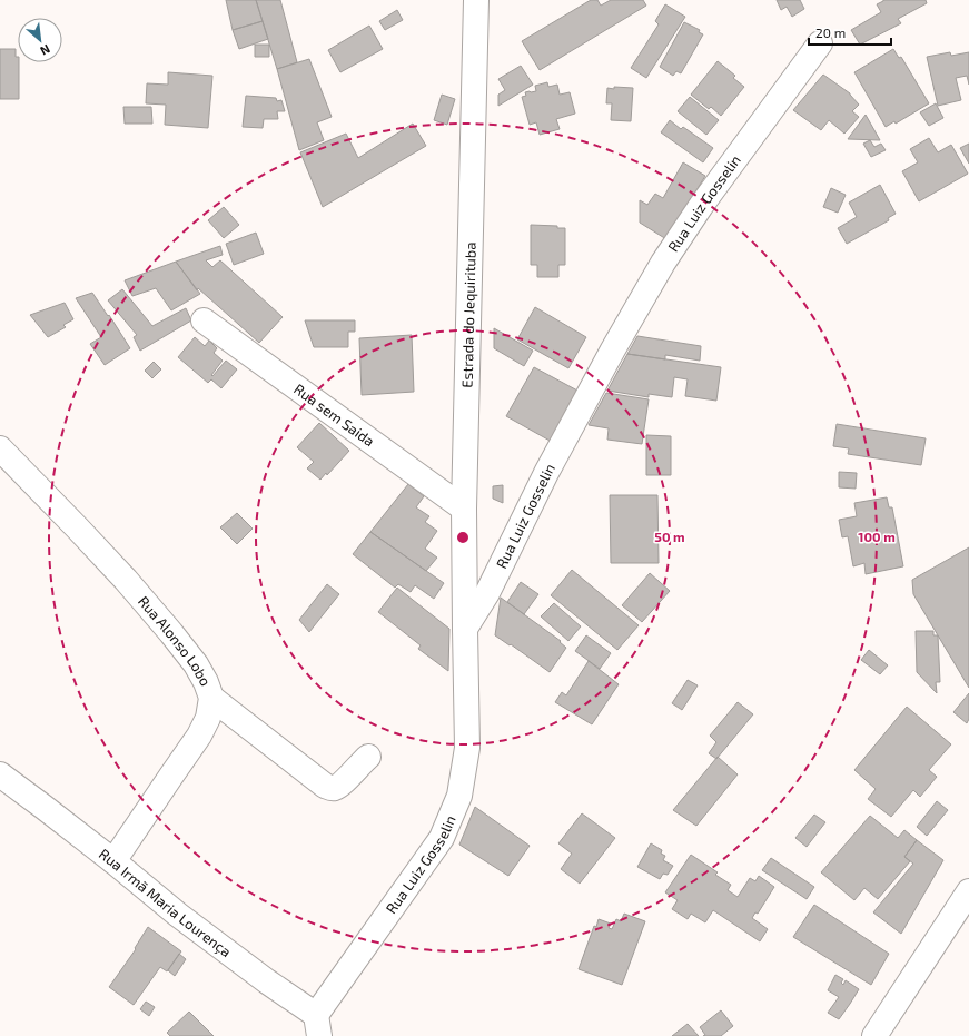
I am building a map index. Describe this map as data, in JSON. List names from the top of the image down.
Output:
{
  "streets": {
    "street": [
      "Rua Luiz Gosselin",
      "Estrada do Jequirituba",
      "Rua sem Saida",
      "Rua Alonso Lobo",
      "Rua Irmã Maria Lourença"
    ]
  },
  "crossings": [
    ["Rua Luiz Gosselin", "Estrada do Jequirituba"],
    ["Rua Luiz Gosselin", "Rua Irmã Maria Lourença"],
    ["Estrada do Jequirituba", "Rua sem Saida"],
    ["Rua Alonso Lobo", "Rua Irmã Maria Lourença"]
  ],
  "scale_bar": "20 m",
  "north": "bottom right",
  "rings": ["50 m", "100 m"]
}
